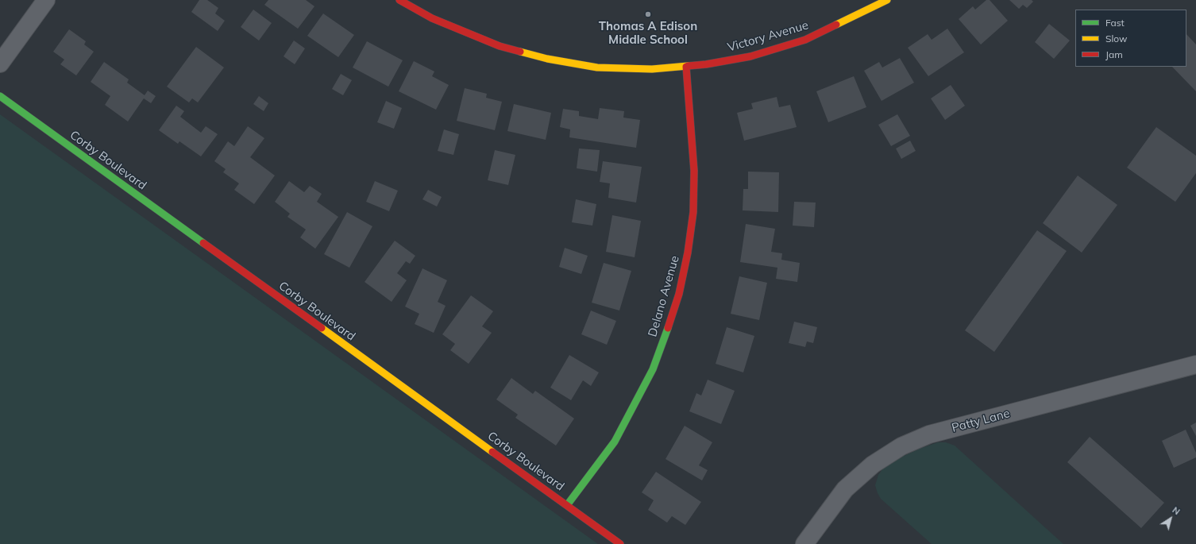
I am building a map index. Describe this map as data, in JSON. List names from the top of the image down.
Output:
{
  "streets": {
    "street": [
      "Victory Avenue",
      "Corby Boulevard",
      "Delano Avenue",
      "Patty Lane"
    ]
  },
  "crossings": [
    ["Victory Avenue", "Delano Avenue"],
    ["Corby Boulevard", "Delano Avenue"]
  ],
  "places": ["Thomas A Edison Middle School"],
  "legend": ["Fast", "Slow", "Jam"],
  "north": "top right"
}
